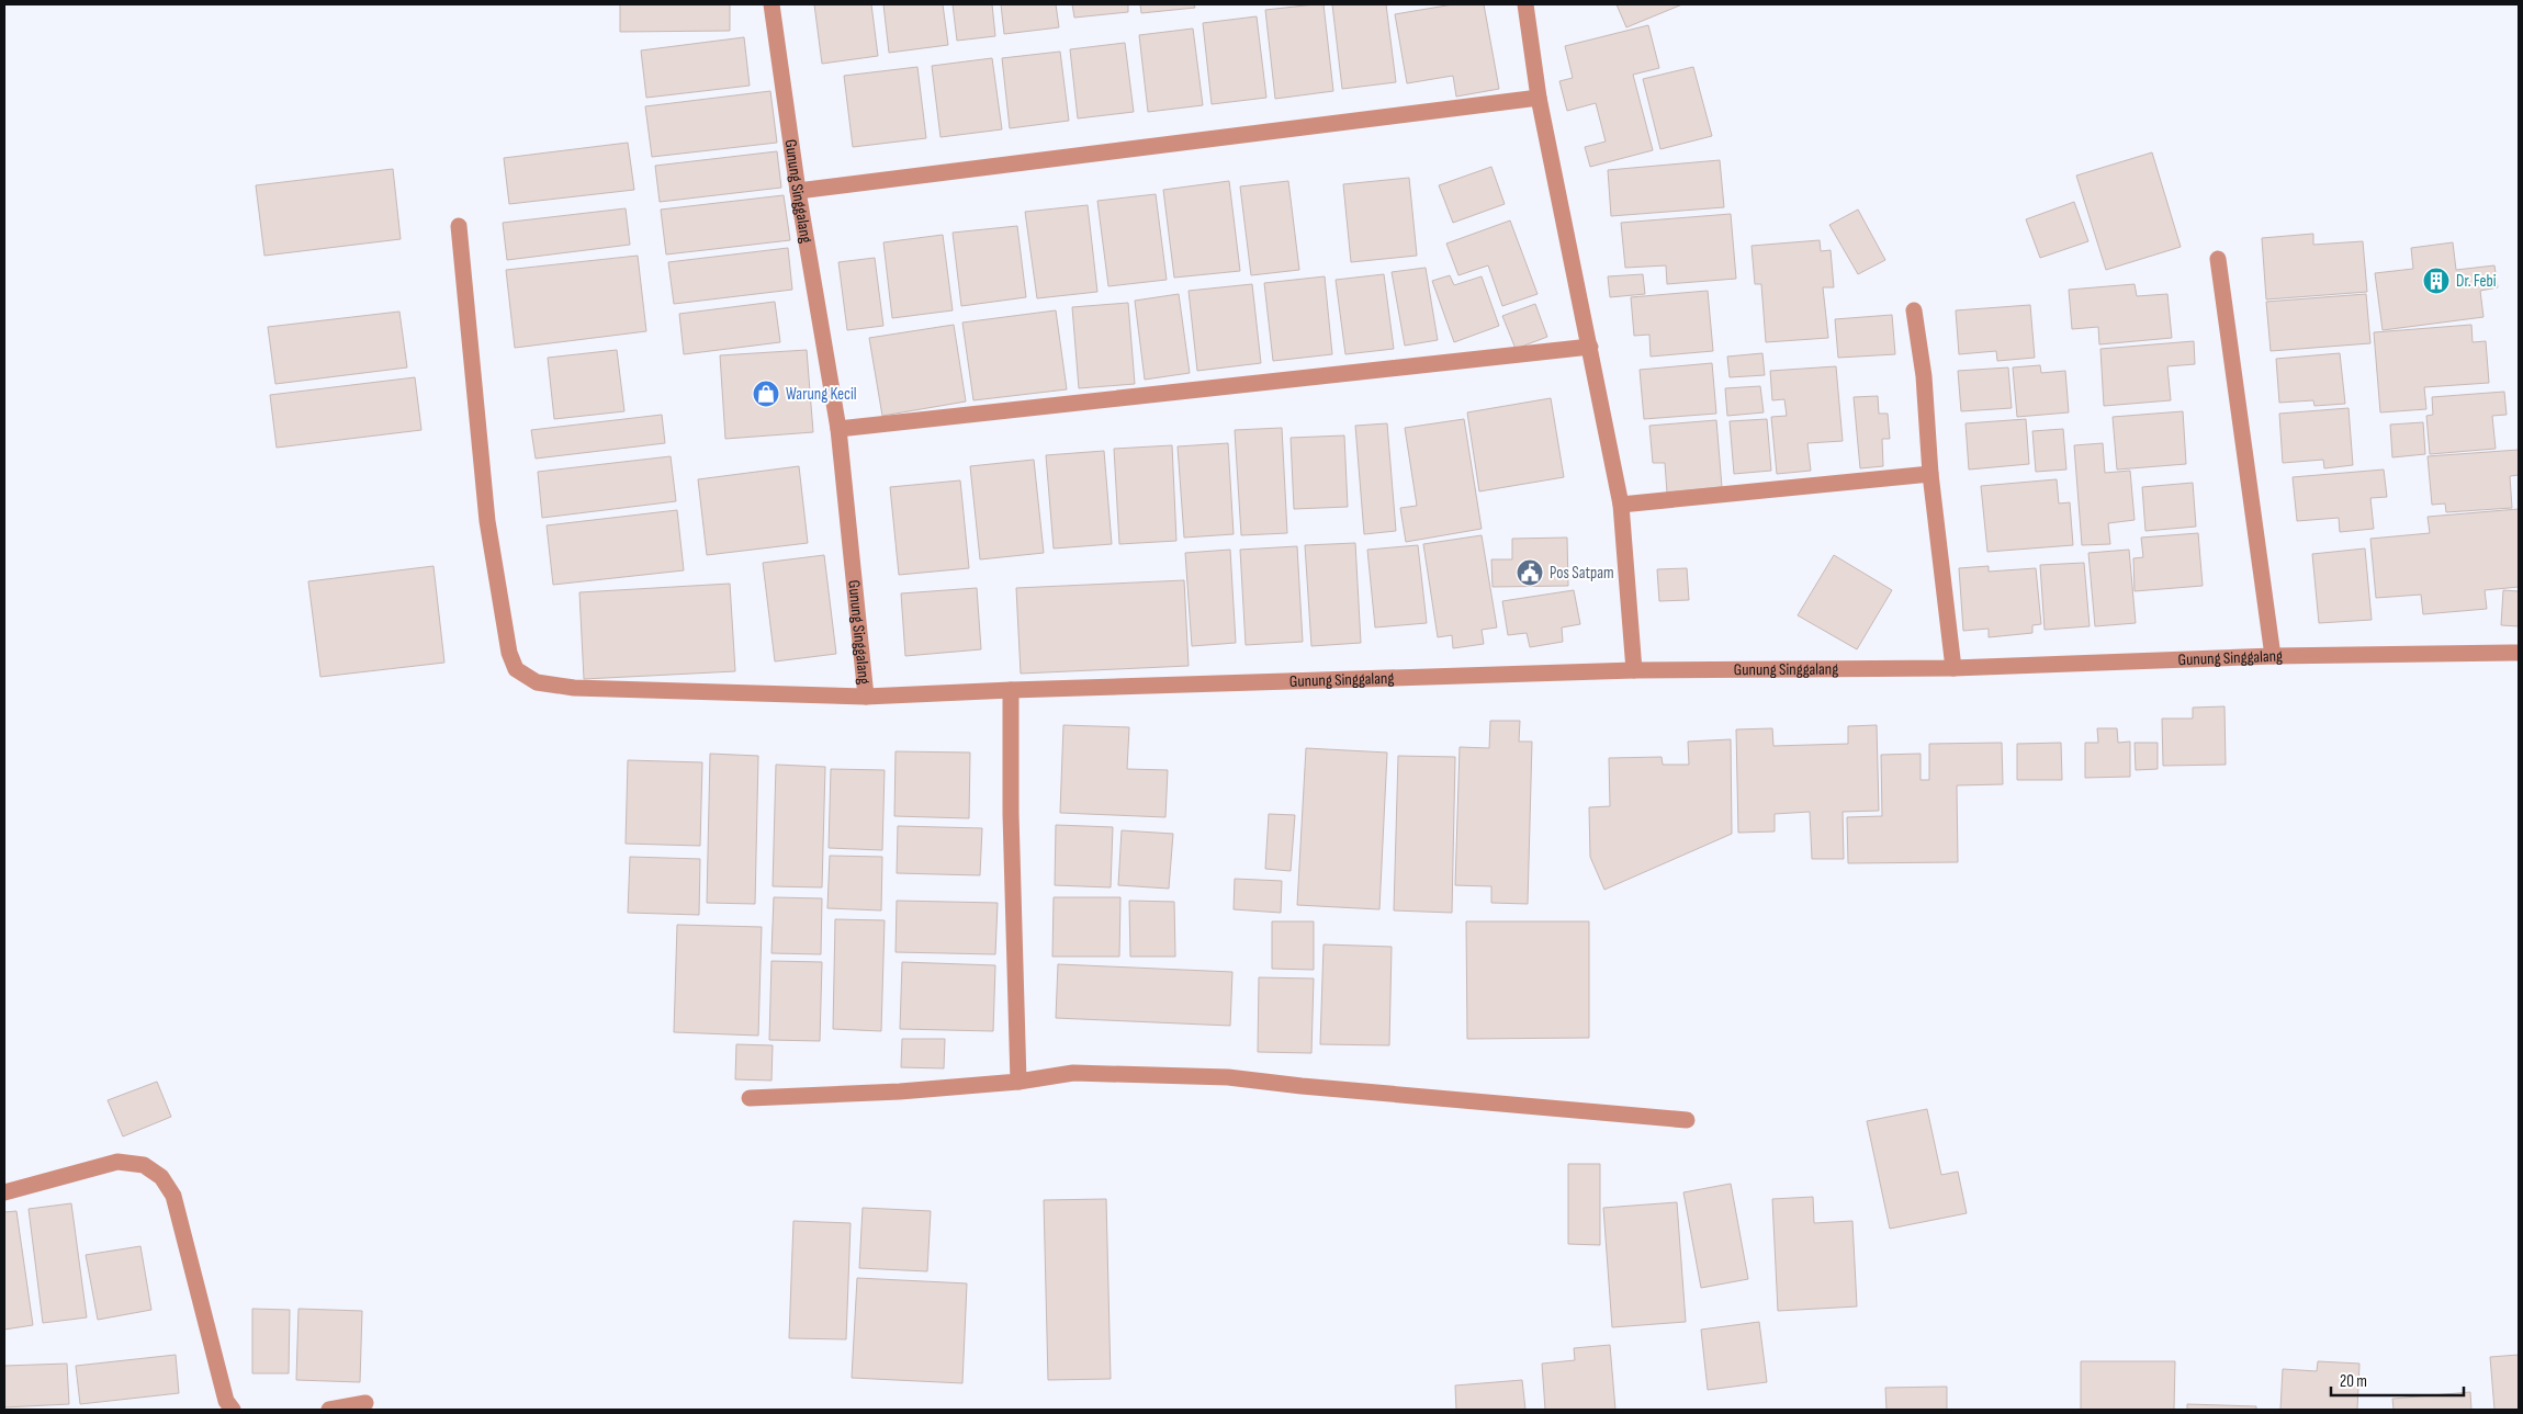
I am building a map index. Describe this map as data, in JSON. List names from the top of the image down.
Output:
{
  "streets": {
    "street": ["Gunung Singgalang"]
  },
  "places": {
    "building": ["Dr. Febi"],
    "shop": ["Warung Kecil"],
    "public building": ["Pos Satpam"]
  },
  "scale_bar": "20 m"
}
